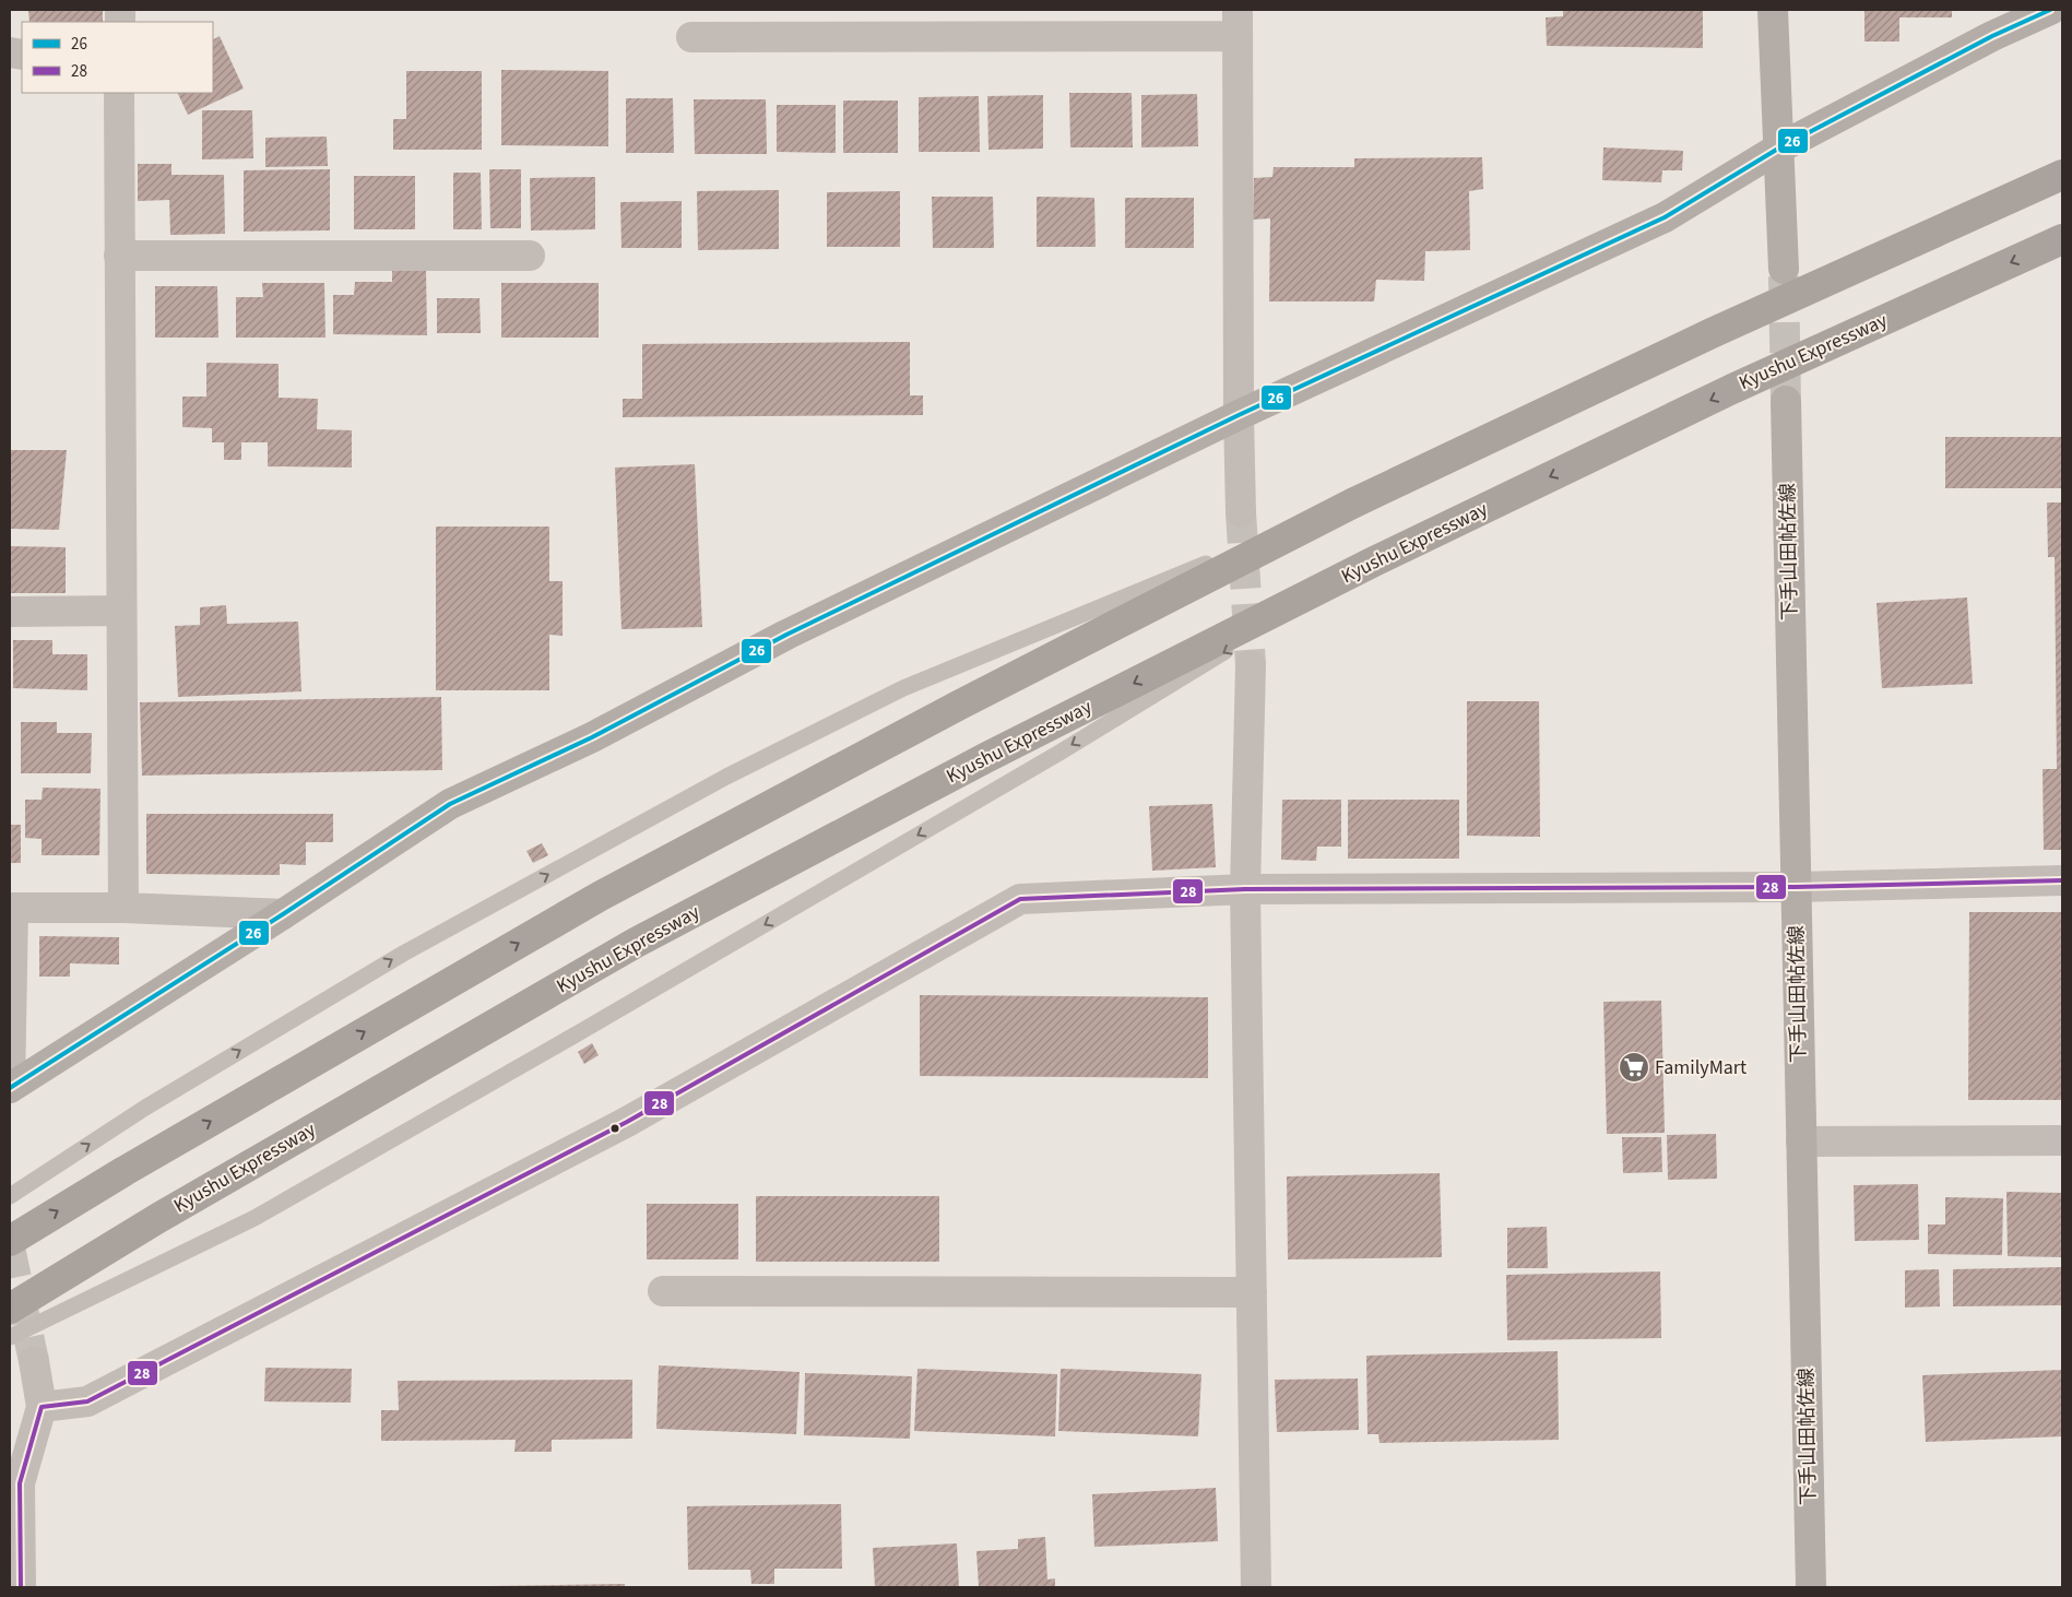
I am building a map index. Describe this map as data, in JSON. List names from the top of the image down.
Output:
{
  "streets": {
    "highway": ["Kyushu Expressway"],
    "street": ["下手山田帖佐線"]
  },
  "places": {
    "supermarket": ["FamilyMart"]
  },
  "lines": ["transit line 26", "transit line 28"],
  "legend": ["26", "28"]
}
